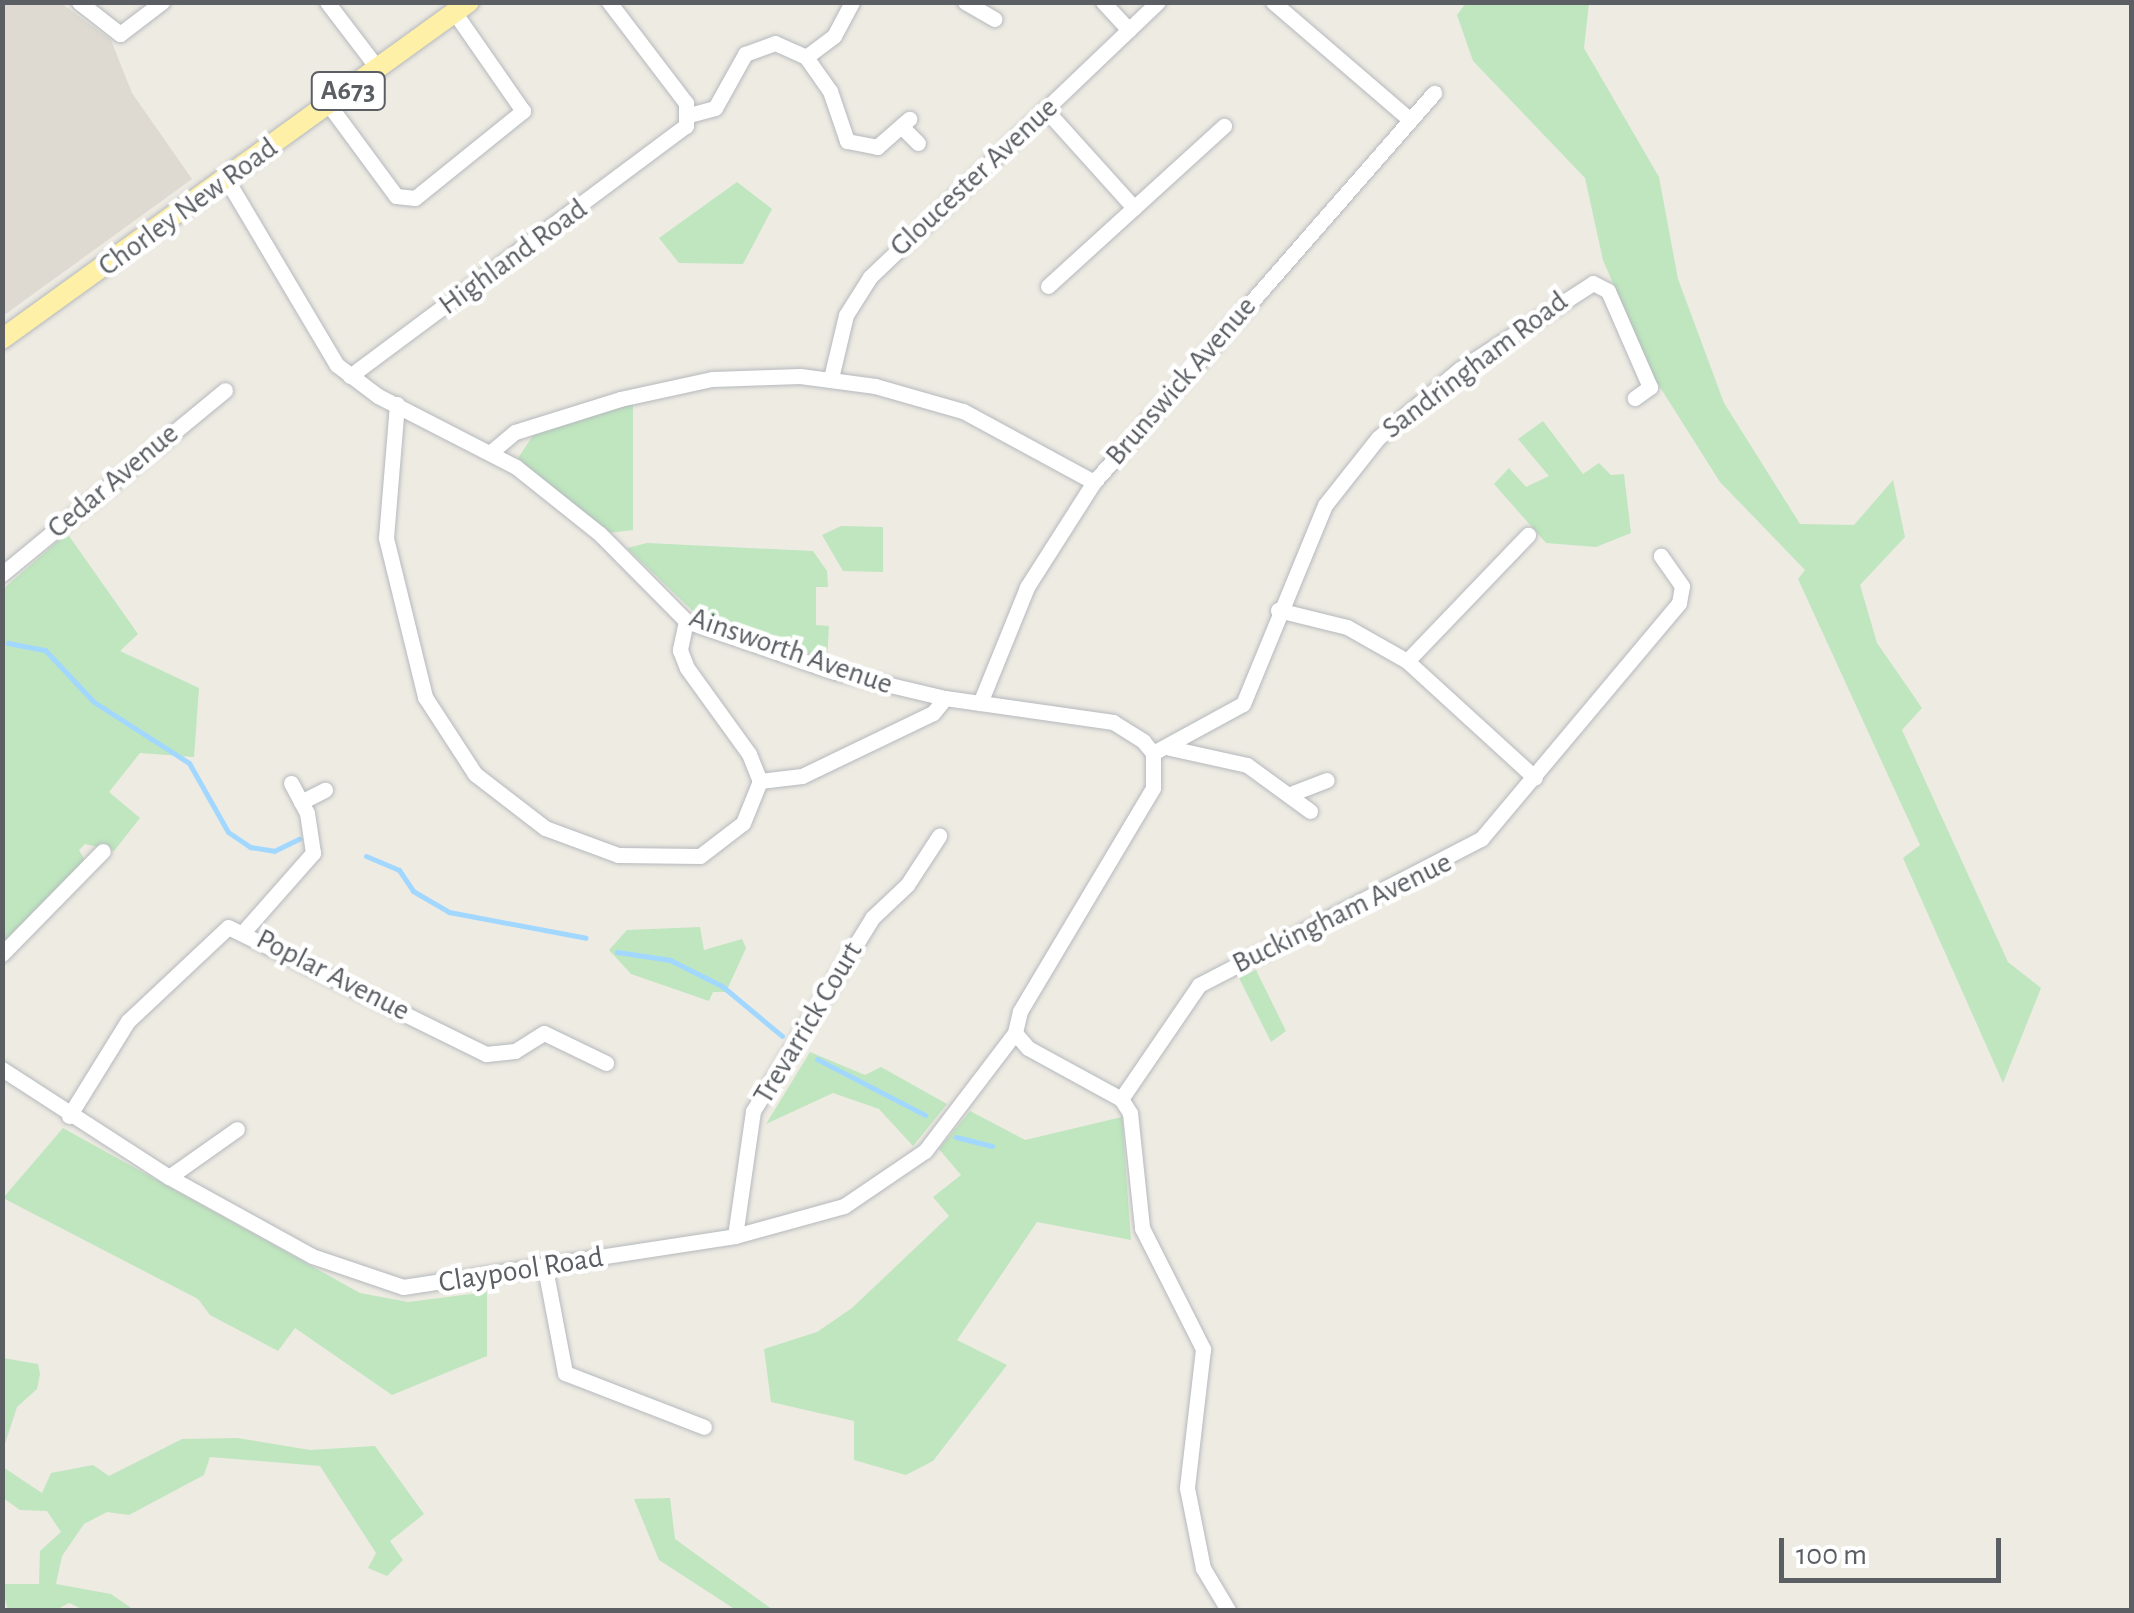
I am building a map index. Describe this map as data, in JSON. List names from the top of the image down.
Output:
{
  "streets": {
    "main road": ["A673", "Chorley New Road"],
    "street": [
      "Gloucester Avenue",
      "Highland Road",
      "Sandringham Road",
      "Brunswick Avenue",
      "Cedar Avenue",
      "Ainsworth Avenue",
      "Buckingham Avenue",
      "Poplar Avenue",
      "Trevarrick Court",
      "Claypool Road"
    ]
  },
  "crossings": [
    ["Chorley New Road", "Ainsworth Avenue"],
    ["Highland Road", "Ainsworth Avenue"],
    ["Sandringham Road", "Ainsworth Avenue"],
    ["Brunswick Avenue", "Ainsworth Avenue"],
    ["Poplar Avenue", "Claypool Road"],
    ["Trevarrick Court", "Claypool Road"]
  ],
  "scale_bar": "100 m"
}
